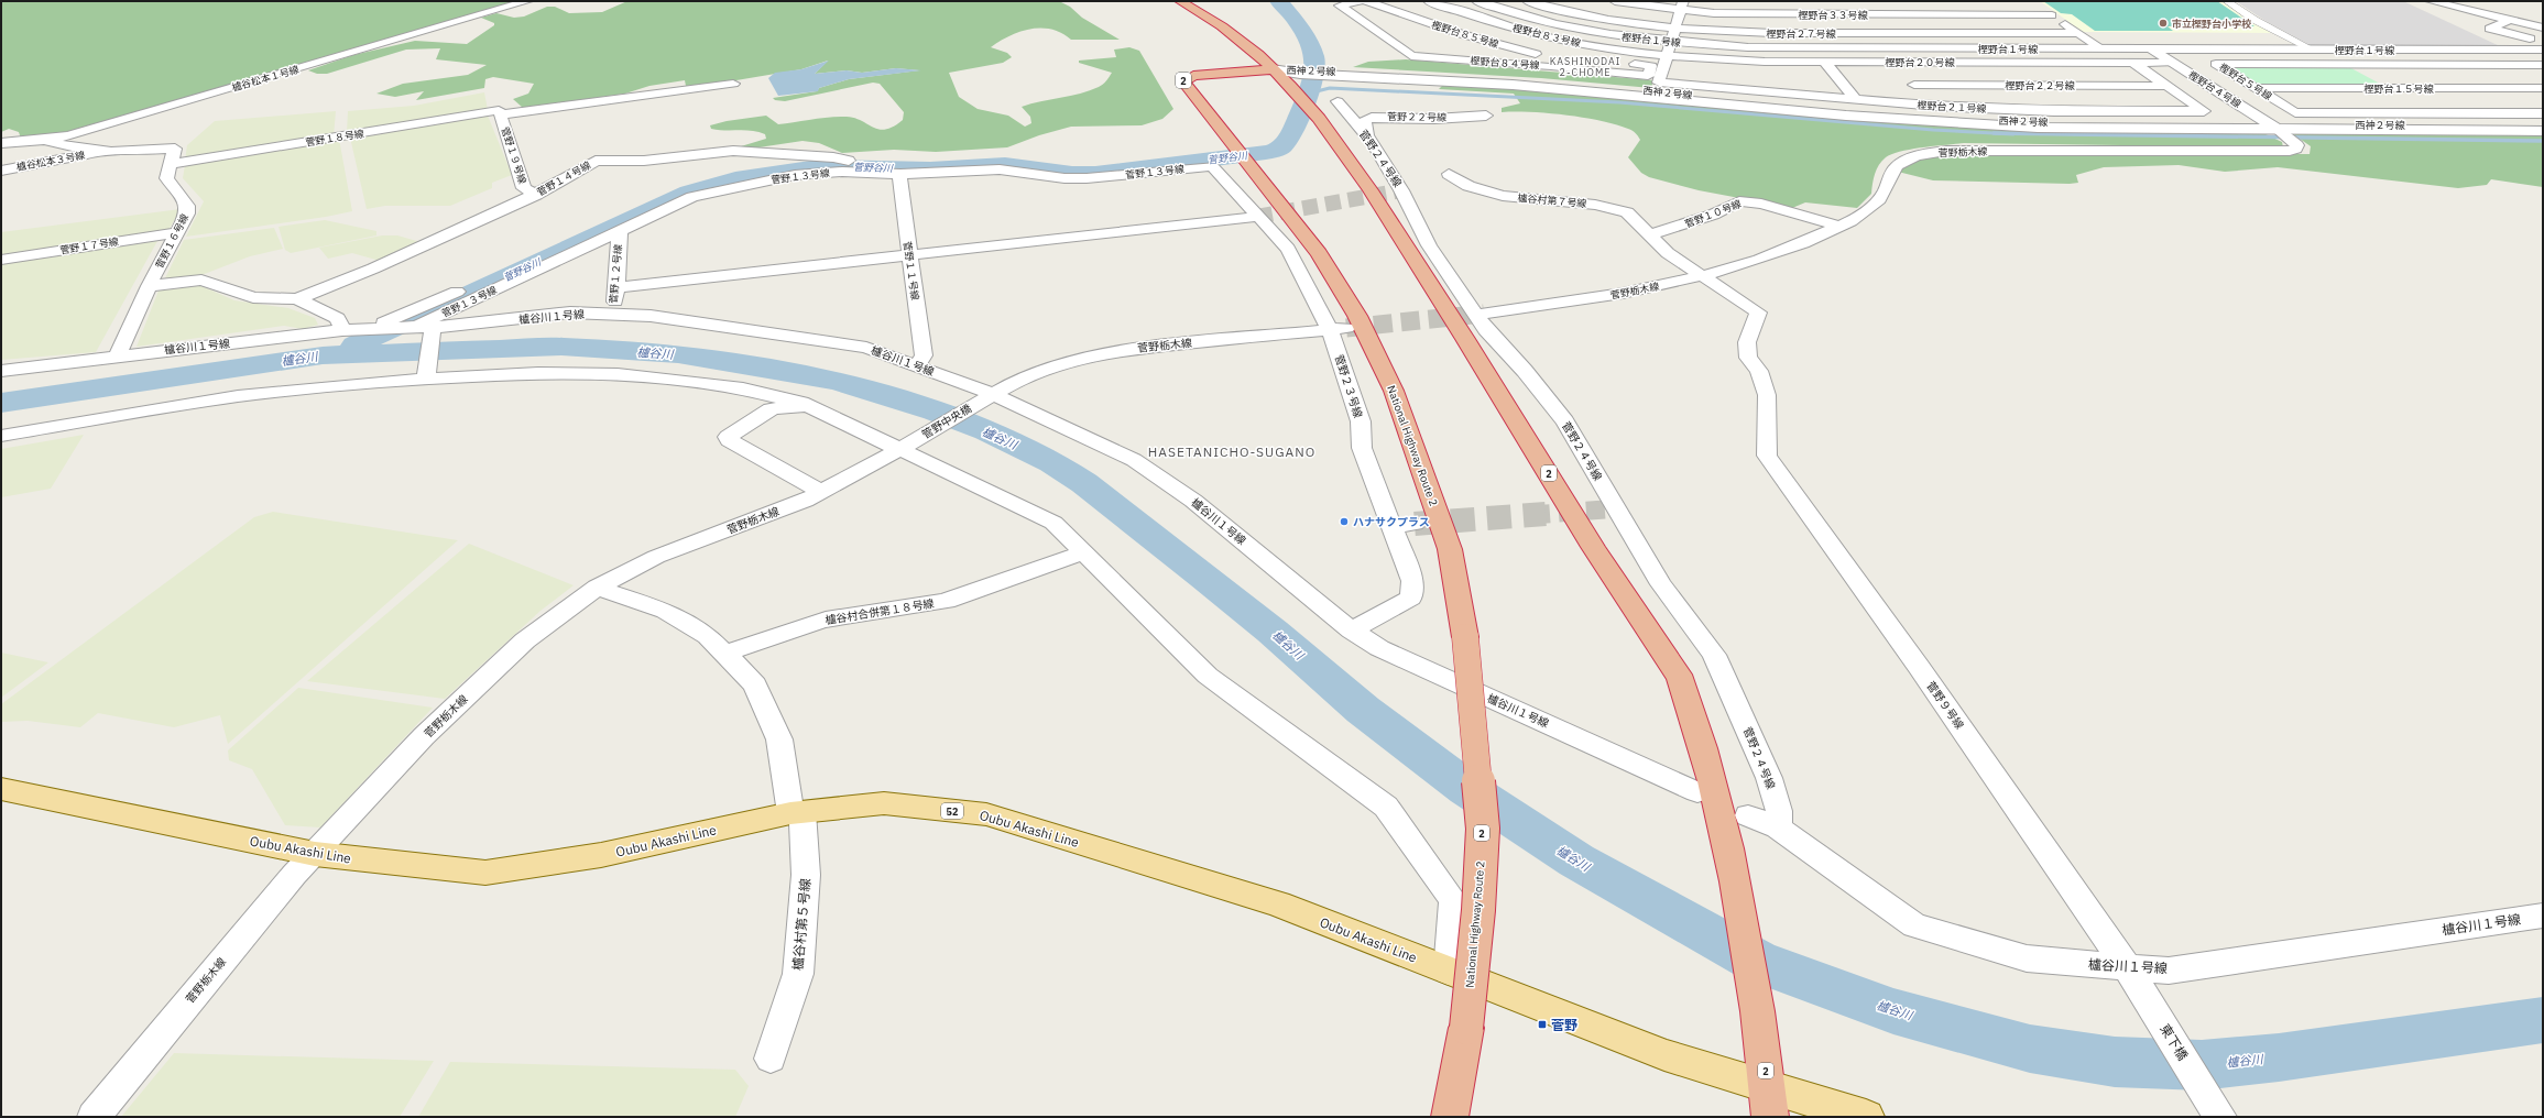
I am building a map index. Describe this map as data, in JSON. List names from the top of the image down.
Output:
{
  "streets": {
    "highway": ["2", "National Highway Route 2"],
    "main road": ["52", "Oubu Akashi Line"],
    "street": [
      "樫野台３３号線",
      "樫野台２７号線",
      "樫野台８５号線",
      "樫野台８３号線",
      "樫野台１号線",
      "樫野台２０号線",
      "樫野台８４号線",
      "西神２号線",
      "櫨谷松本１号線",
      "樫野台５号線",
      "樫野台２２号線",
      "樫野台１５号線",
      "樫野台４号線",
      "樫野台２１号線",
      "菅野２２号線",
      "菅野１８号線",
      "菅野栃木線",
      "菅野１９号線",
      "菅野２４号線",
      "櫨谷松本３号線",
      "菅野１３号線",
      "菅野１４号線",
      "櫨谷村第７号線",
      "菅野１０号線",
      "菅野１６号線",
      "菅野１７号線",
      "菅野１１号線",
      "菅野１２号線",
      "櫨谷川１号線",
      "菅野２３号線",
      "管野中央橋",
      "櫨谷村合併第１８号線",
      "菅野９号線",
      "櫨谷村第５号線",
      "東下橋"
    ]
  },
  "crossings": [
    ["樫野台３３号線", "樫野台２１号線"],
    ["樫野台２７号線", "樫野台２１号線"],
    ["樫野台８５号線", "樫野台８４号線"],
    ["樫野台８３号線", "樫野台２０号線"],
    ["樫野台８３号線", "樫野台８４号線"],
    ["樫野台８３号線", "樫野台２１号線"],
    ["樫野台１号線", "樫野台４号線"],
    ["樫野台１号線", "樫野台２１号線"],
    ["樫野台２０号線", "樫野台４号線"],
    ["樫野台２０号線", "樫野台２１号線"],
    ["西神２号線", "2"],
    ["西神２号線", "樫野台４号線"],
    ["西神２号線", "菅野栃木線"],
    ["西神２号線", "National Highway Route 2"],
    ["2", "National Highway Route 2"],
    ["2", "Oubu Akashi Line"],
    ["樫野台５号線", "樫野台１５号線"],
    ["樫野台２２号線", "樫野台２１号線"],
    ["樫野台４号線", "菅野栃木線"],
    ["菅野２２号線", "菅野２４号線"],
    ["菅野１８号線", "菅野１９号線"],
    ["菅野１８号線", "菅野１６号線"],
    ["菅野栃木線", "菅野１０号線"],
    ["菅野栃木線", "櫨谷川１号線"],
    ["菅野栃木線", "菅野２３号線"],
    ["菅野栃木線", "管野中央橋"],
    ["菅野栃木線", "菅野９号線"],
    ["菅野栃木線", "Oubu Akashi Line"],
    ["菅野栃木線", "櫨谷村第５号線"],
    ["菅野１９号線", "菅野１４号線"],
    ["菅野２４号線", "櫨谷川１号線"],
    ["櫨谷松本３号線", "菅野１６号線"],
    ["菅野１３号線", "菅野１４号線"],
    ["菅野１３号線", "菅野１１号線"],
    ["菅野１３号線", "菅野１２号線"],
    ["菅野１３号線", "櫨谷川１号線"],
    ["菅野１３号線", "菅野２３号線"],
    ["櫨谷村第７号線", "菅野１０号線"],
    ["菅野１６号線", "菅野１７号線"],
    ["菅野１６号線", "櫨谷川１号線"],
    ["菅野１１号線", "櫨谷川１号線"],
    ["菅野１２号線", "櫨谷川１号線"],
    ["櫨谷川１号線", "菅野２３号線"],
    ["櫨谷川１号線", "管野中央橋"],
    ["櫨谷川１号線", "菅野９号線"],
    ["櫨谷川１号線", "東下橋"],
    ["櫨谷村合併第１８号線", "櫨谷村第５号線"],
    ["菅野９号線", "東下橋"],
    ["Oubu Akashi Line", "櫨谷村第５号線"]
  ],
  "districts": ["KASHINODAI 2-CHOME", "HASETANICHO-SUGANO"],
  "water": ["菅野谷川", "櫨谷川"],
  "places": {
    "other": ["市立樫野台小学校", "ハナサクプラス"],
    "transit": ["菅野"]
  }
}
